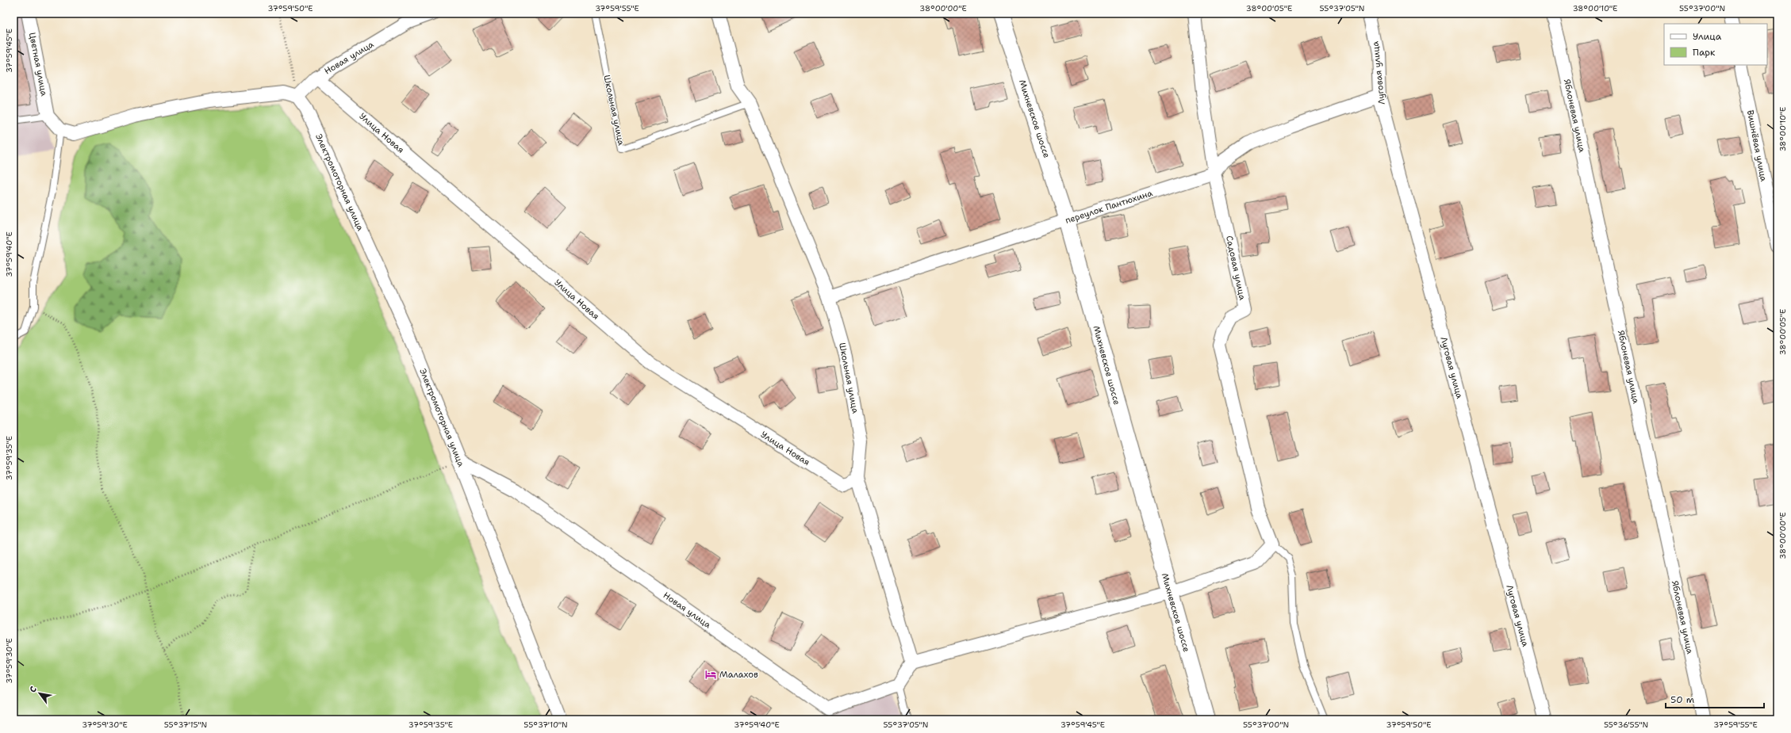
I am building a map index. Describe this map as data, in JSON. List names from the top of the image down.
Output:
{
  "streets": {
    "street": [
      "Новая улица",
      "Цветная улица",
      "Луговая улица",
      "Школьная улица",
      "Яблоневая улица",
      "Михневское шоссе",
      "Улица Новая",
      "Вишнёвая улица",
      "Электромоторная улица",
      "переулок Пантюхина",
      "Садовая улица"
    ]
  },
  "crossings": [
    ["Новая улица", "Улица Новая"],
    ["Новая улица", "Электромоторная улица"],
    ["Школьная улица", "Улица Новая"],
    ["Школьная улица", "переулок Пантюхина"],
    ["Михневское шоссе", "переулок Пантюхина"],
    ["переулок Пантюхина", "Садовая улица"]
  ],
  "places": {
    "hotel": ["Малахов"]
  },
  "legend": ["Улица", "Парк"],
  "scale_bar": "50 m",
  "north": "top left",
  "coordinates": [
    "37°59'50\"E",
    "37°59'55\"E",
    "38°00'00\"E",
    "38°00'05\"E",
    "55°37'05\"N",
    "38°00'10\"E",
    "55°37'00\"N",
    "37°59'45\"E",
    "37°59'40\"E",
    "37°59'35\"E",
    "37°59'30\"E",
    "55°37'15\"N",
    "55°37'10\"N",
    "55°36'55\"N"
  ]
}
